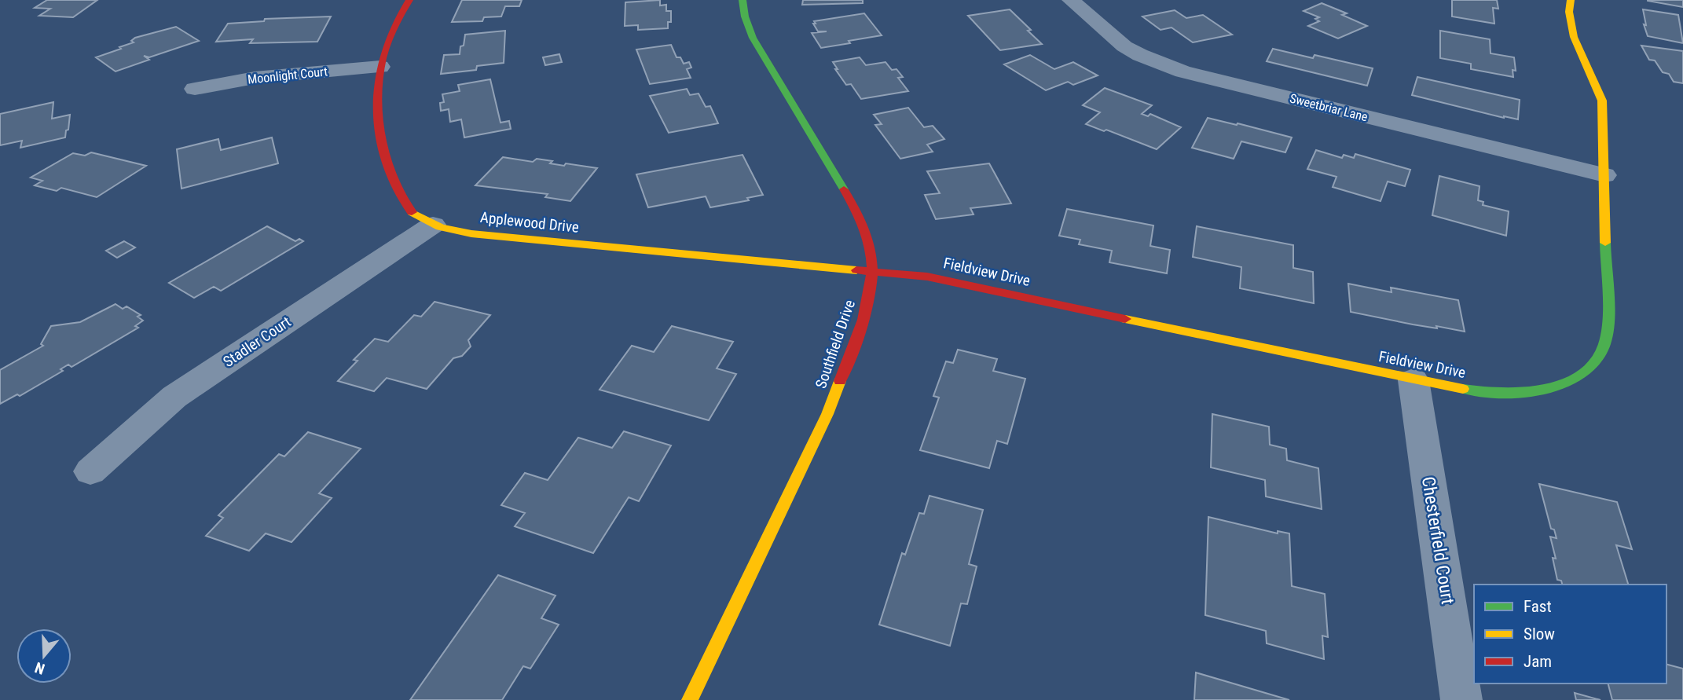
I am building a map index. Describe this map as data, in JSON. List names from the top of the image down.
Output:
{
  "streets": {
    "street": [
      "Moonlight Court",
      "Sweetbriar Lane",
      "Applewood Drive",
      "Fieldview Drive",
      "Stadler Court",
      "Southfield Drive",
      "Chesterfield Court"
    ]
  },
  "crossings": [
    ["Moonlight Court", "Applewood Drive"],
    ["Sweetbriar Lane", "Fieldview Drive"],
    ["Applewood Drive", "Fieldview Drive"],
    ["Applewood Drive", "Stadler Court"],
    ["Applewood Drive", "Southfield Drive"],
    ["Fieldview Drive", "Southfield Drive"],
    ["Fieldview Drive", "Chesterfield Court"]
  ],
  "legend": ["Fast", "Slow", "Jam"],
  "north": "bottom"
}
